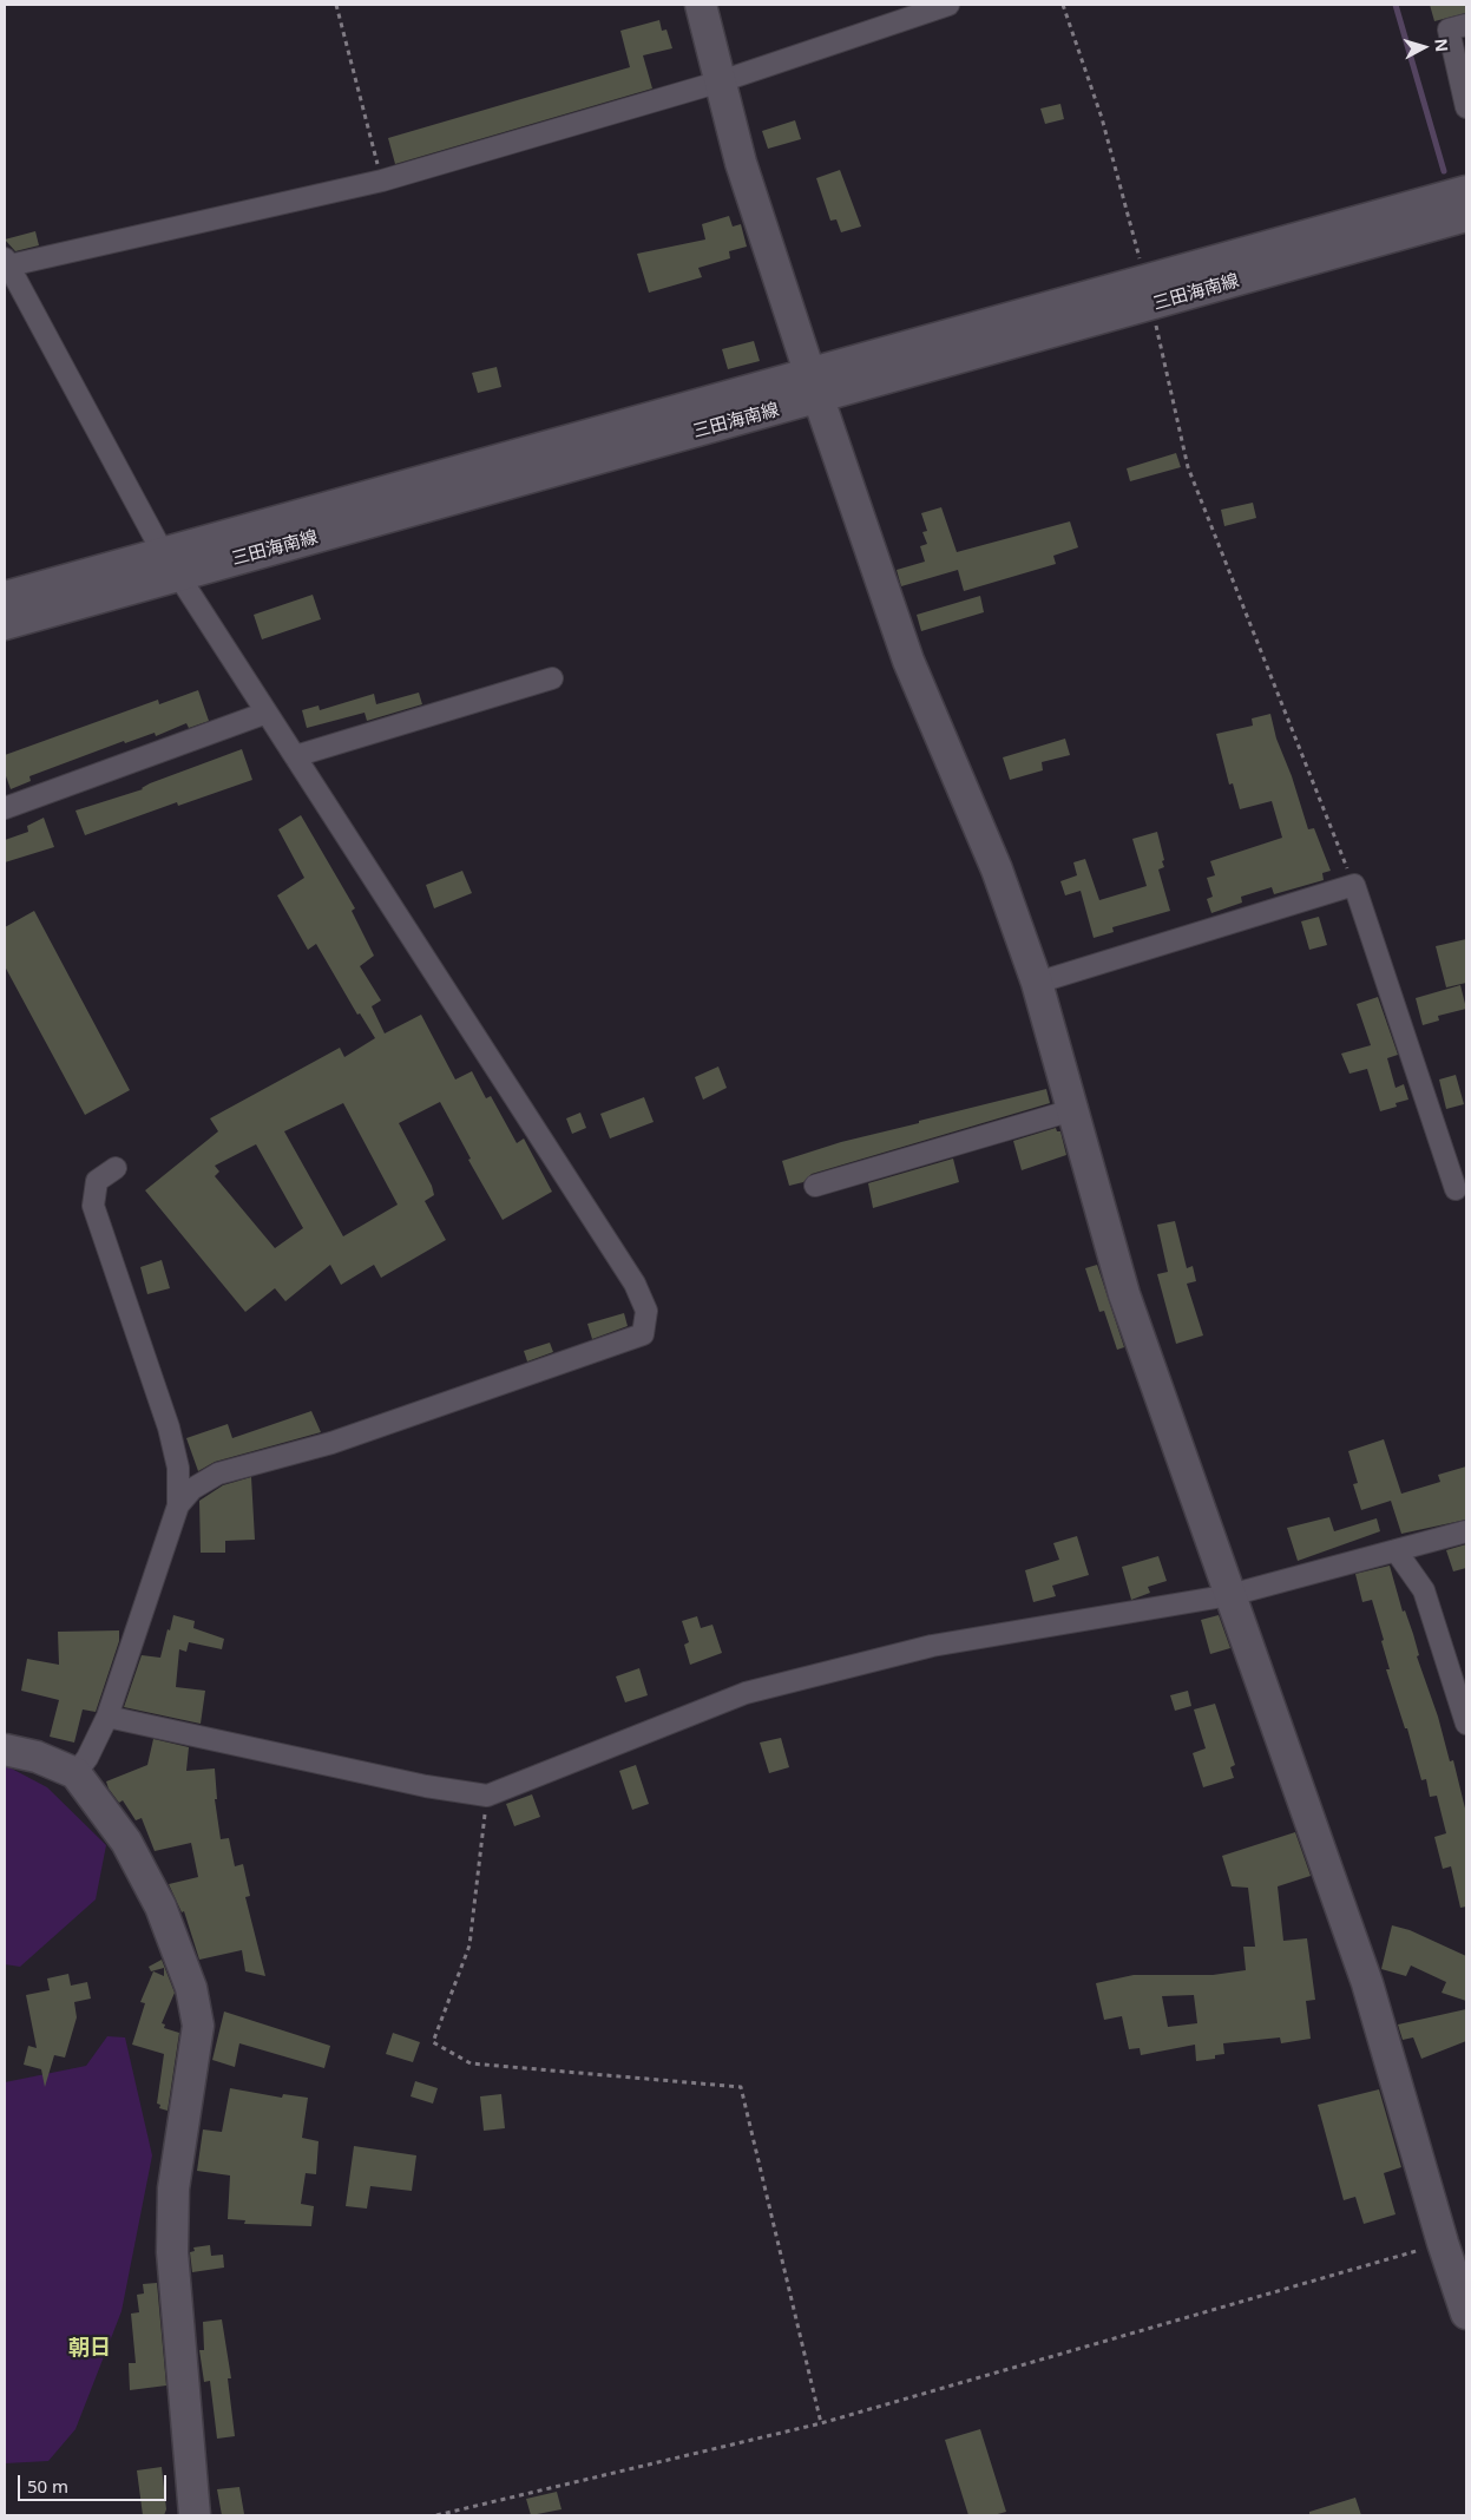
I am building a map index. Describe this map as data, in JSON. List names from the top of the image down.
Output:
{
  "streets": {
    "street": ["三田海南線"]
  },
  "districts": ["朝日"],
  "scale_bar": "50 m",
  "north": "right"
}
